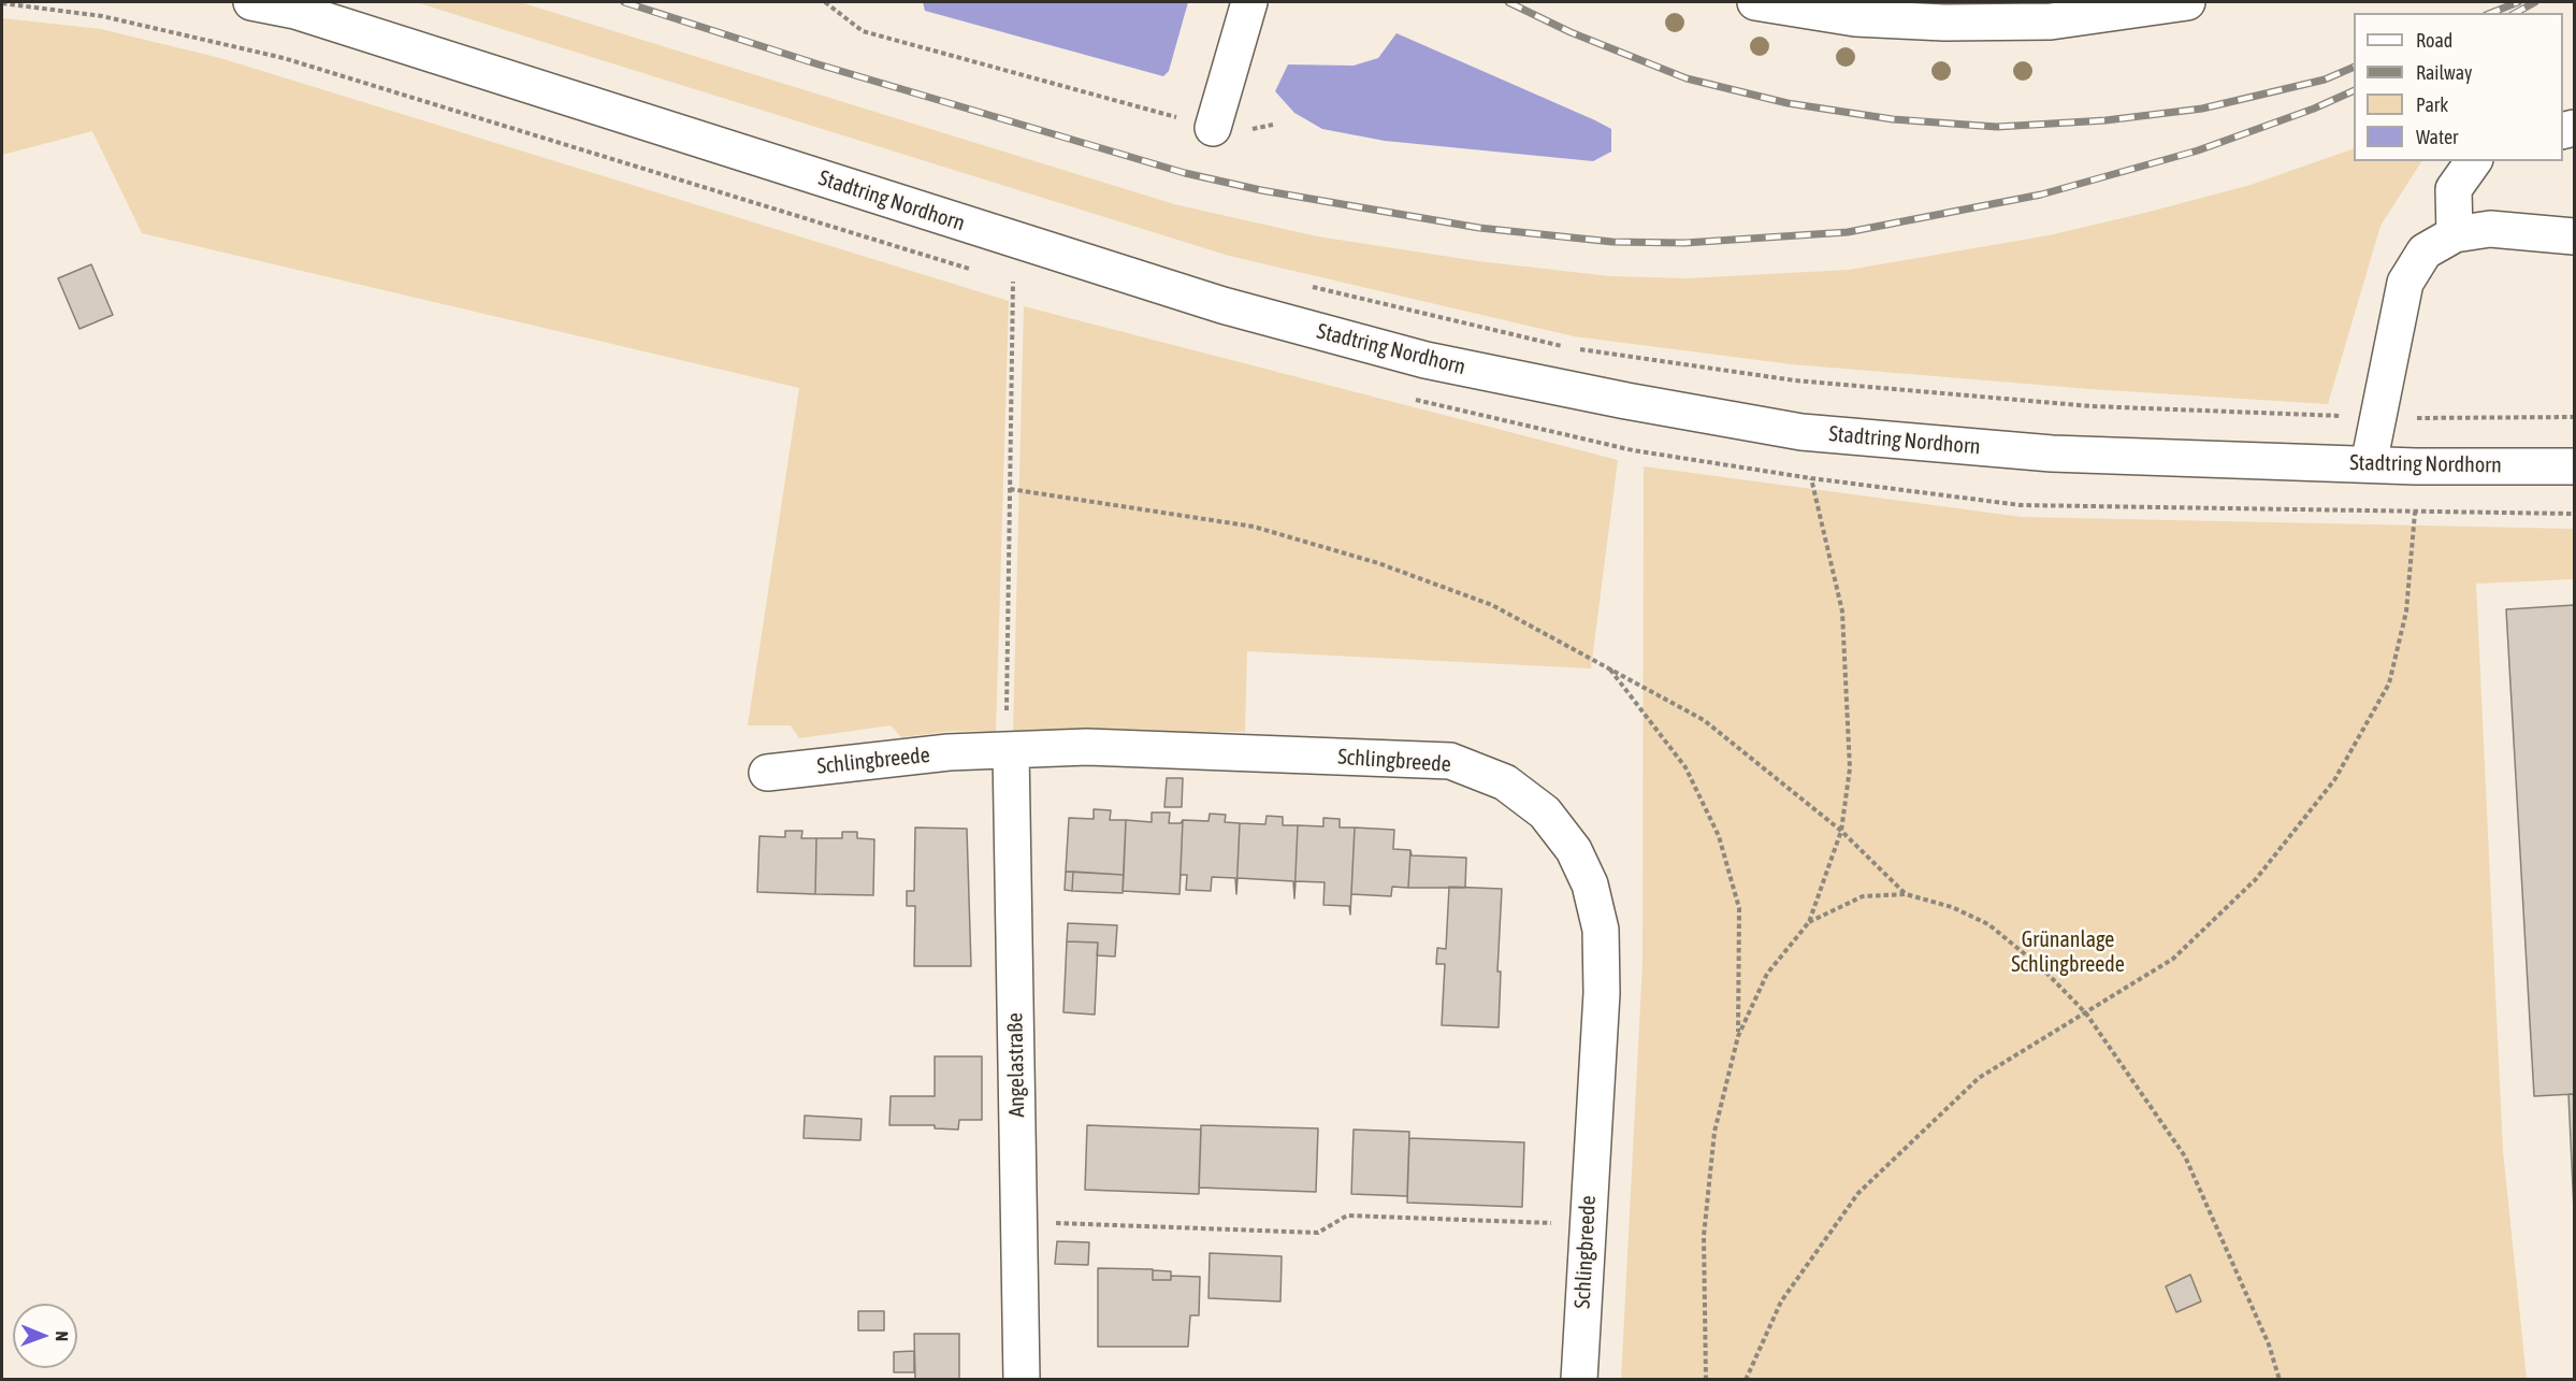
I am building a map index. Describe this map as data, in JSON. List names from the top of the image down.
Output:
{
  "streets": {
    "main road": ["Stadtring Nordhorn", "Schlingbreede", "Angelastraße"]
  },
  "crossings": [
    ["Schlingbreede", "Angelastraße"]
  ],
  "parks": ["Grünanlage Schlingbreede"],
  "legend": [
    "Road",
    "Railway",
    "Park",
    "Water"
  ],
  "north": "right"
}
